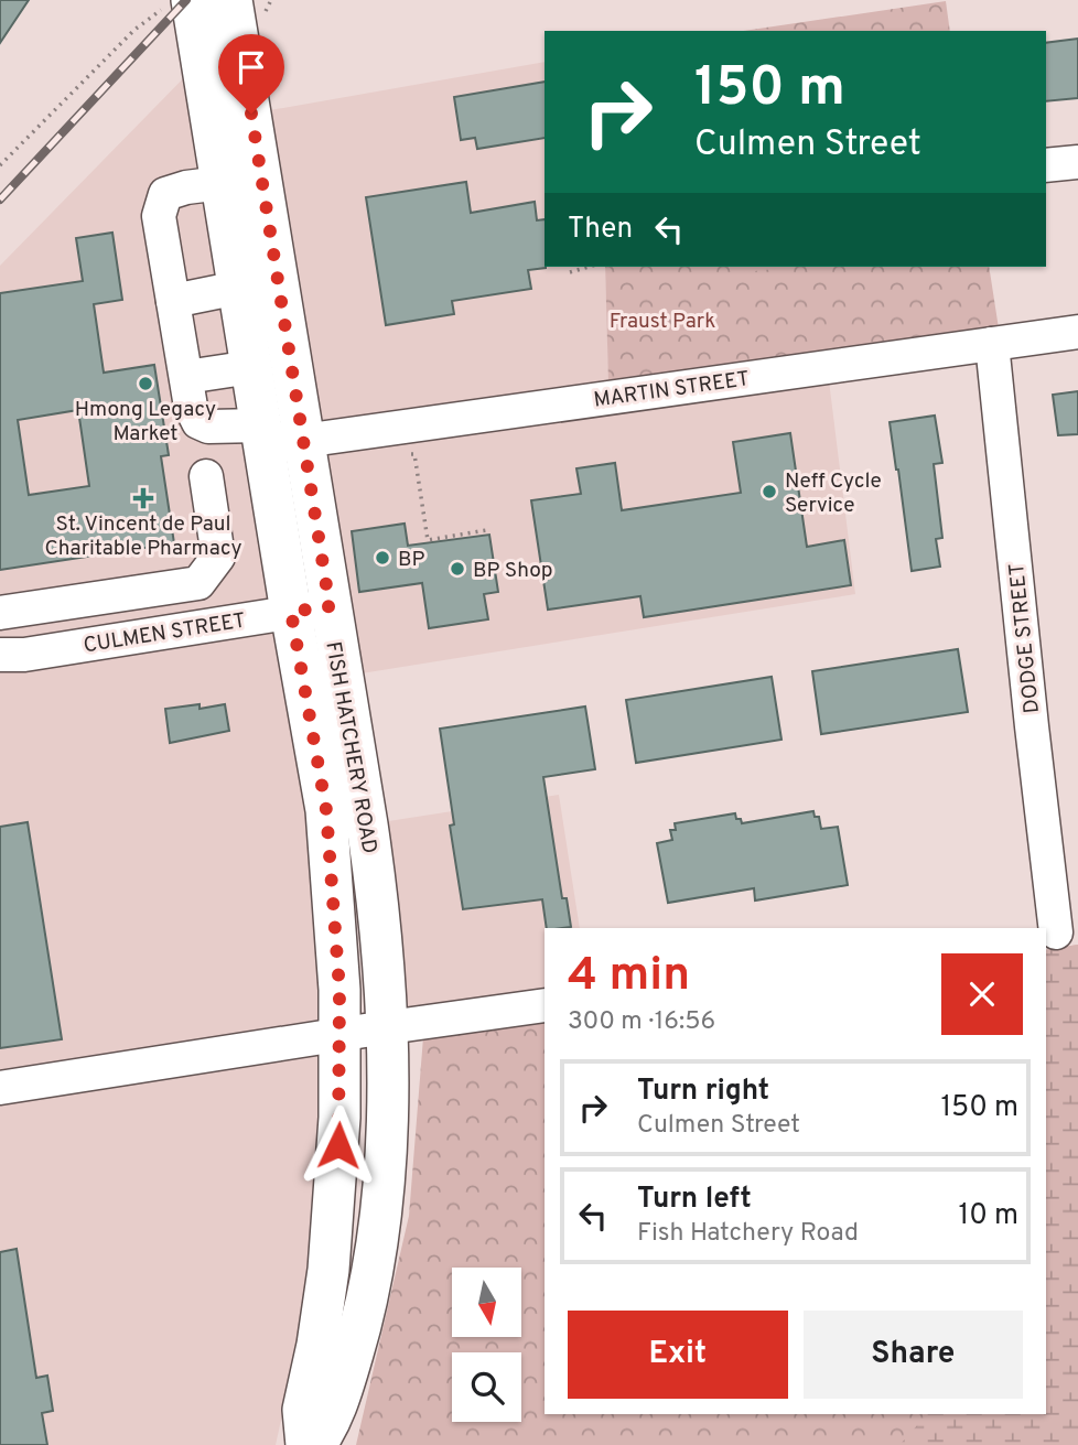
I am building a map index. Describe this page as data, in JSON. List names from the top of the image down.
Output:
{
  "streets": {
    "main road": ["FISH HATCHERY ROAD"],
    "street": ["MARTIN STREET", "CULMEN STREET", "DODGE STREET"]
  },
  "crossings": [
    ["MARTIN STREET", "DODGE STREET"],
    ["MARTIN STREET", "FISH HATCHERY ROAD"],
    ["CULMEN STREET", "FISH HATCHERY ROAD"]
  ],
  "parks": ["Fraust Park"],
  "places": {
    "other": [
      "Hmong Legacy Market",
      "Neff Cycle Service",
      "BP",
      "BP Shop"
    ],
    "health": ["St. Vincent de Paul Charitable Pharmacy"]
  },
  "north": "bottom",
  "page": {
    "turn": ["150 m", "Culmen Street"],
    "then": "Then",
    "heading": ["4 min", "300 m · 16:56"],
    "list": [
      {
        "name": "Turn right",
        "note": "Culmen Street",
        "value": "150 m"
      },
      {
        "name": "Turn left",
        "note": "Fish Hatchery Road",
        "value": "10 m"
      }
    ],
    "buttons": ["Exit", "Share"]
  }
}
